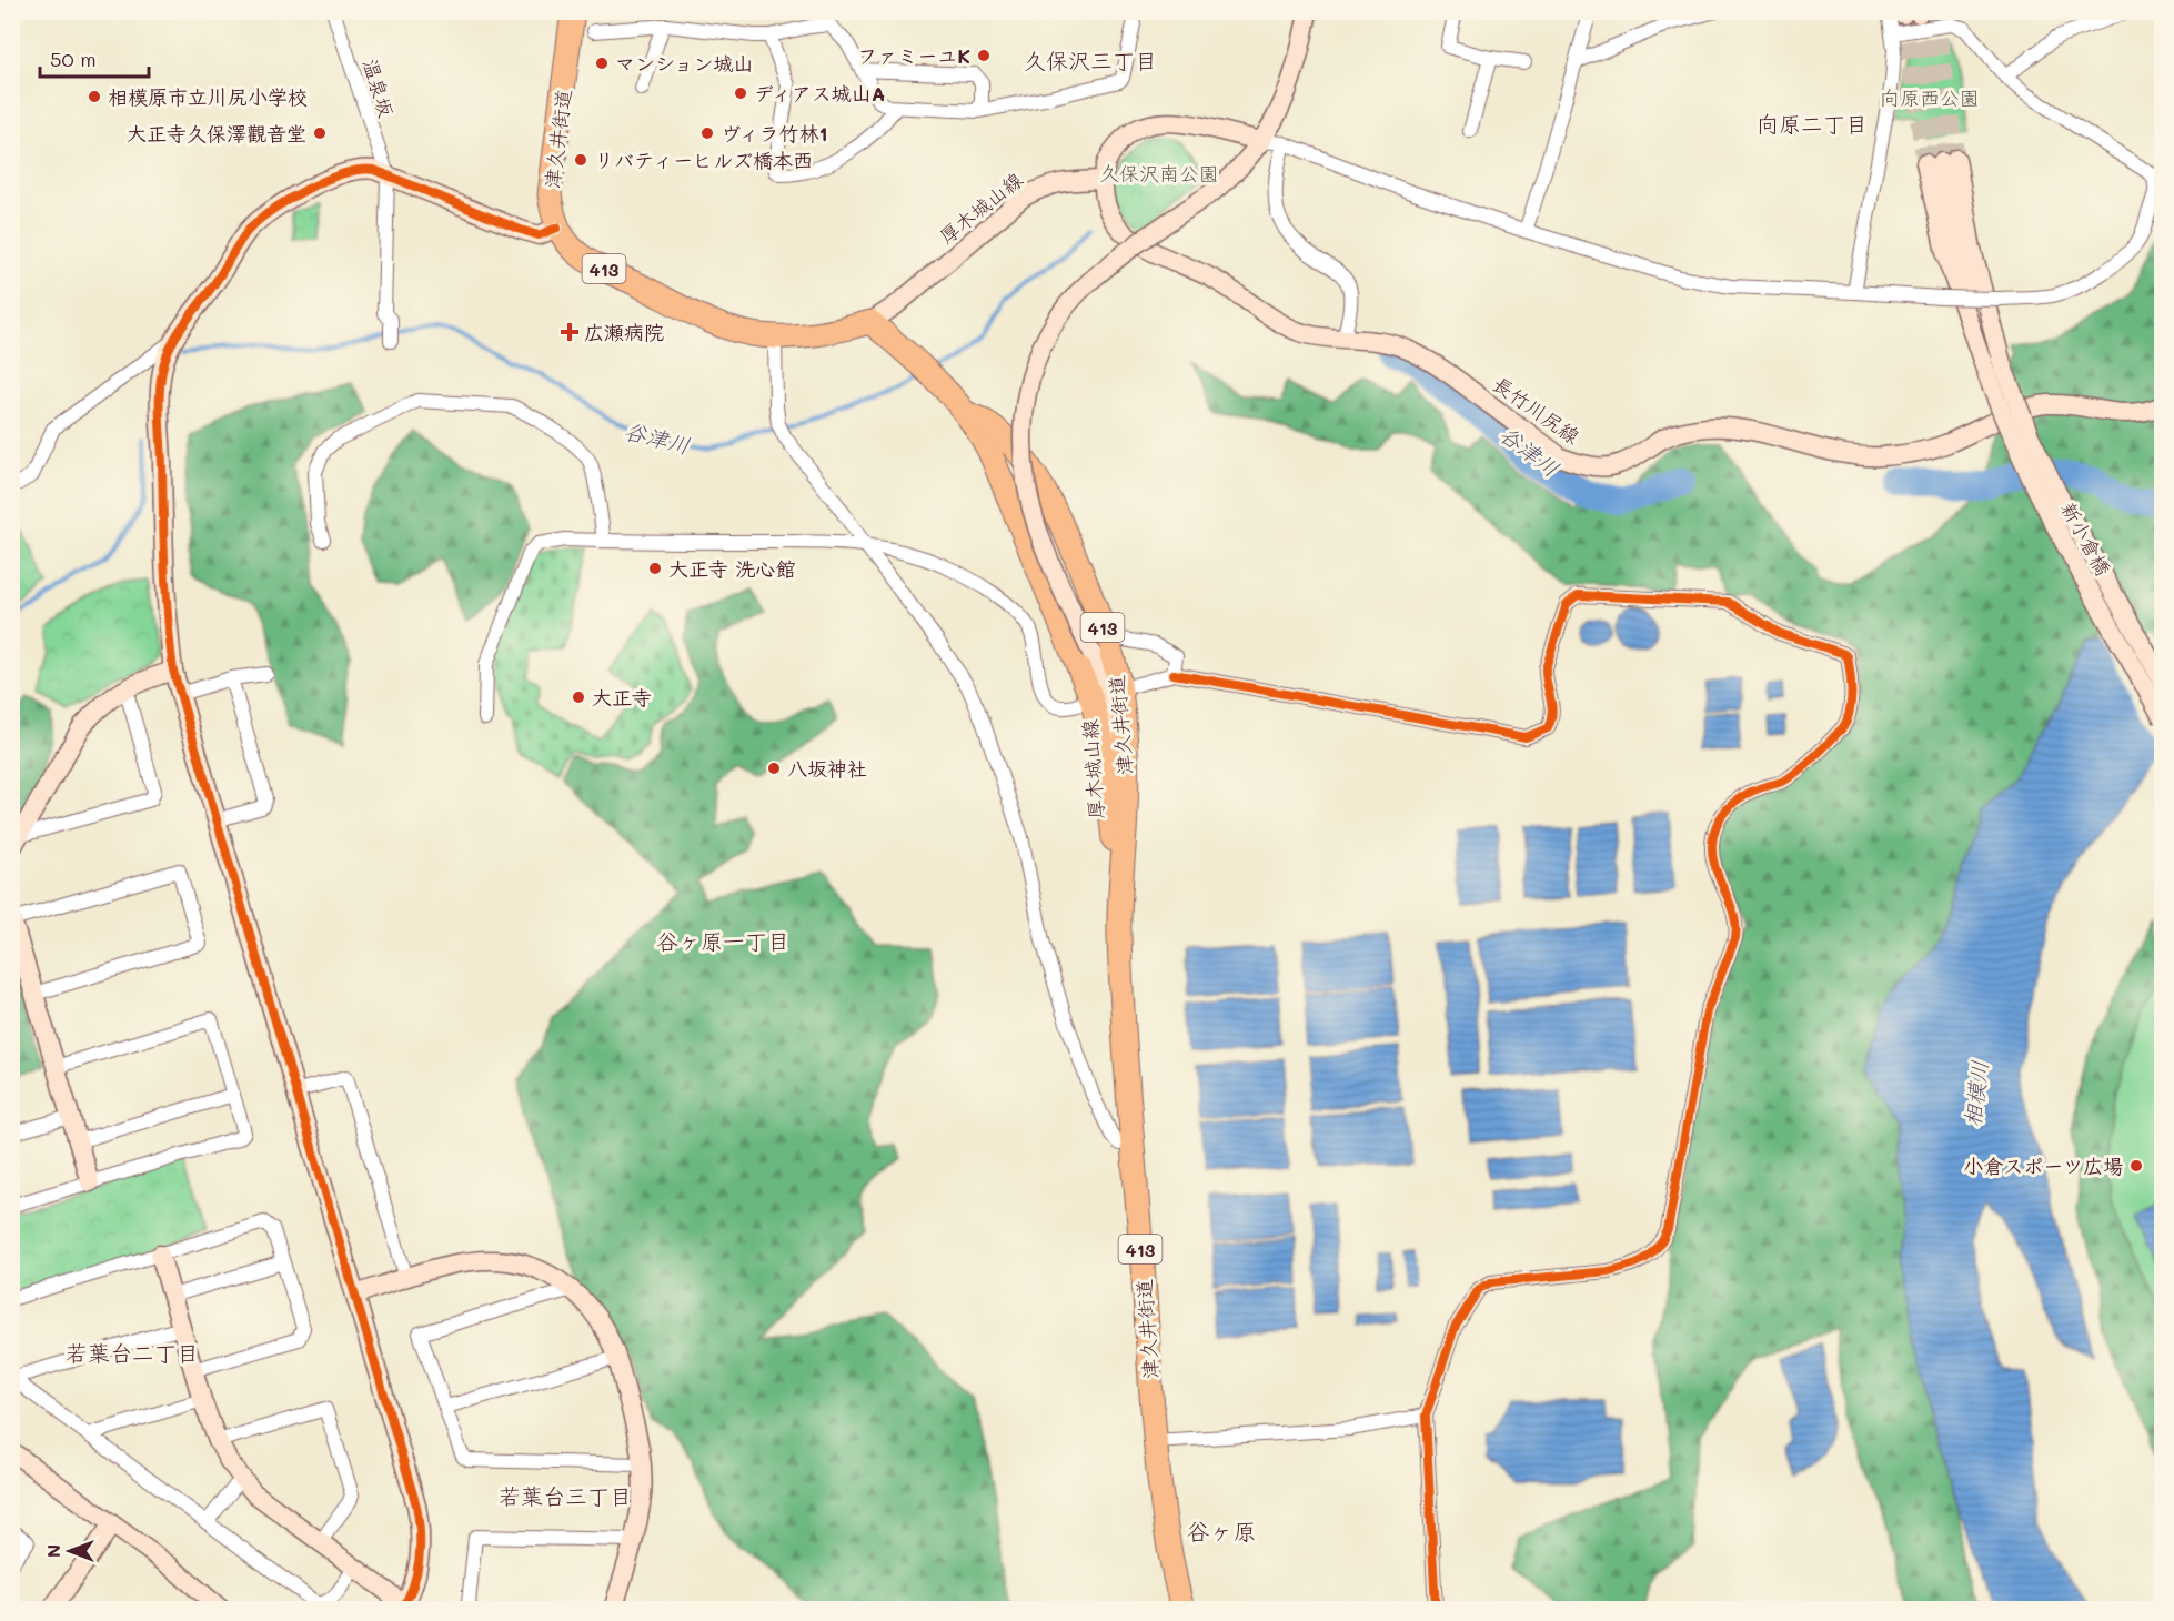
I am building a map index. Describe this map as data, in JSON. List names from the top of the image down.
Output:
{
  "streets": {
    "highway": ["津久井街道", "413"],
    "main road": ["厚木城山線", "長竹川尻線", "新小倉橋"],
    "street": ["温泉坂"]
  },
  "crossings": [
    ["津久井街道", "厚木城山線"],
    ["厚木城山線", "長竹川尻線"]
  ],
  "districts": [
    "久保沢三丁目",
    "向原二丁目",
    "谷ヶ原一丁目",
    "若葉台二丁目",
    "若葉台三丁目",
    "谷ヶ原"
  ],
  "water": ["谷津川", "相模川"],
  "parks": ["向原西公園", "久保沢南公園"],
  "places": {
    "other": [
      "ファミーユK",
      "マンション城山",
      "ディアス城山A",
      "相模原市立川尻小学校",
      "大正寺久保澤觀音堂",
      "ヴィラ竹林1",
      "リバティーヒルズ橋本西",
      "大正寺 洗心館",
      "大正寺",
      "八坂神社",
      "小倉スポーツ広場"
    ],
    "health": ["広瀬病院"]
  },
  "scale_bar": "50 m",
  "north": "left"
}
